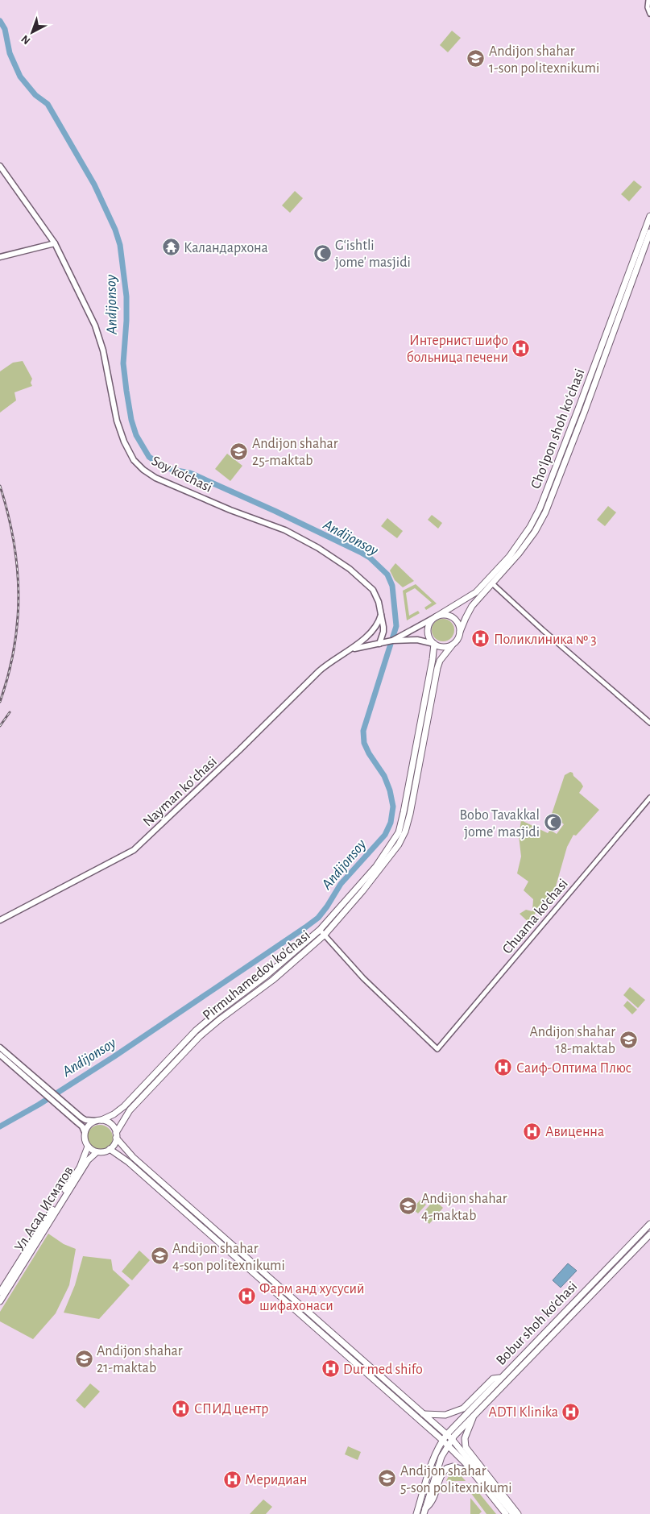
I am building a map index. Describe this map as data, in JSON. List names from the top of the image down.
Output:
{
  "streets": {
    "main road": [
      "Choʻlpon shoh koʻchasi",
      "Soy ko'chasi",
      "Nayman koʻchasi",
      "Pirmuhamedov ko'chasi",
      "Ул.Асад Исматов",
      "Bobur shoh ko'chasi"
    ],
    "street": ["Chuama ko'chasi"]
  },
  "crossings": [
    ["Choʻlpon shoh koʻchasi", "Pirmuhamedov ko'chasi"],
    ["Chuama ko'chasi", "Pirmuhamedov ko'chasi"],
    ["Pirmuhamedov ko'chasi", "Ул.Асад Исматов"]
  ],
  "water": ["Andijonsoy"],
  "places": {
    "school or university": [
      "Andijon shahar 1-son politexnikumi",
      "Andijon shahar 25-maktab",
      "Andijon shahar 18-maktab",
      "Andijon shahar 4-maktab",
      "Andijon shahar 4-son politexnikumi",
      "Andijon shahar 21-maktab",
      "Andijon shahar 5-son politexnikumi"
    ],
    "temple": ["Каландархона"],
    "mosque": ["Gʻishtli jome' masjidi", "Bobo Tavakkal jome' masjidi"],
    "hospital": [
      "Интернист шифо больница печени",
      "Поликлиника № 3",
      "Саиф-Оптима Плюс",
      "Авиценна",
      "Фарм анд хусусий шифахонаси",
      "Dur med shifo",
      "СПИД центр",
      "ADTI Klinika",
      "Меридиан"
    ]
  },
  "north": "bottom left"
}
